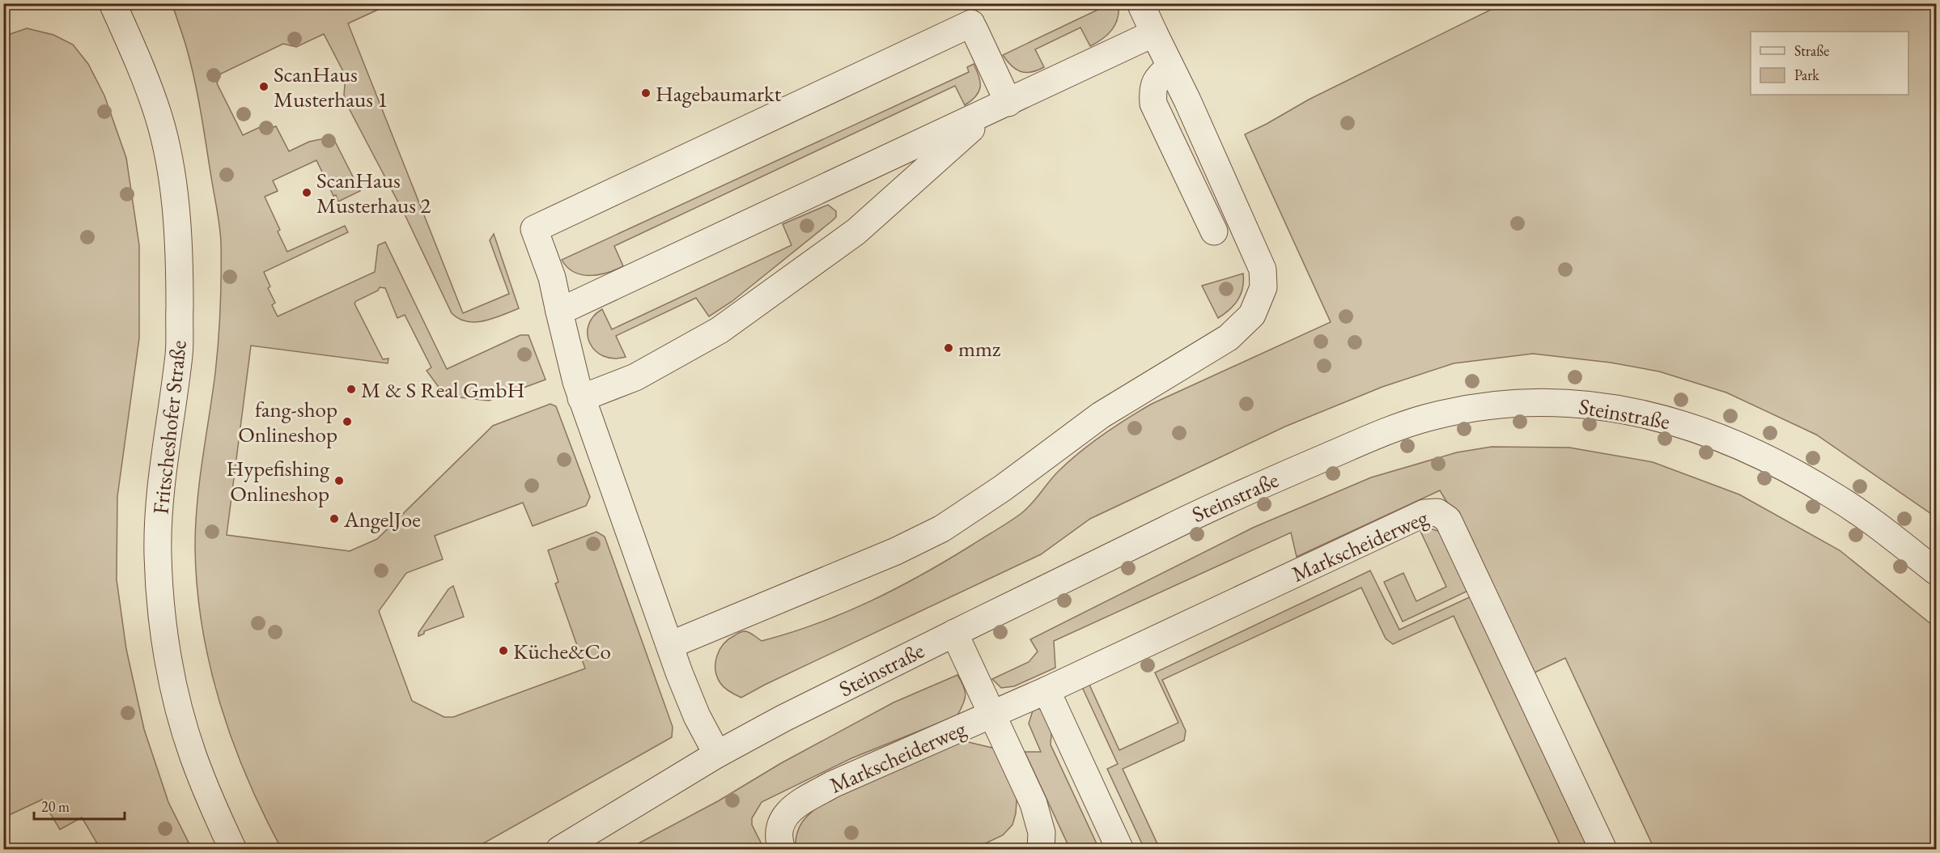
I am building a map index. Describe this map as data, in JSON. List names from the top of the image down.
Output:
{
  "streets": {
    "street": ["Steinstraße", "Fritscheshofer Straße", "Markscheiderweg"]
  },
  "places": [
    "ScanHaus Musterhaus 1",
    "Hagebaumarkt",
    "ScanHaus Musterhaus 2",
    "mmz",
    "M & S Real GmbH",
    "fang-shop Onlineshop",
    "Hypefishing Onlineshop",
    "AngelJoe",
    "Küche&Co"
  ],
  "legend": ["Straße", "Park"],
  "scale_bar": "20 m"
}
